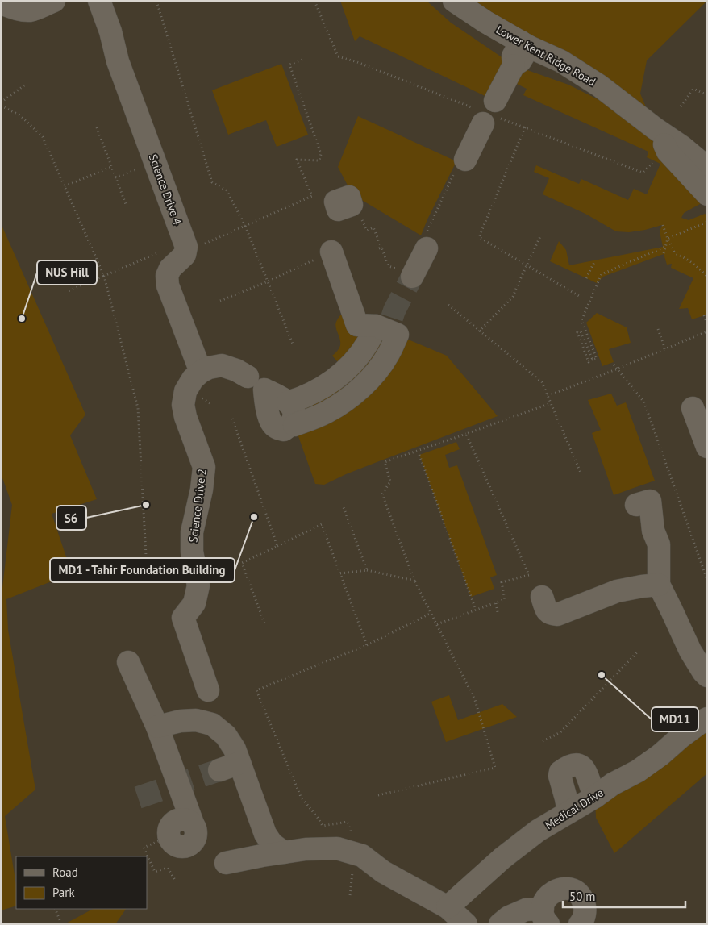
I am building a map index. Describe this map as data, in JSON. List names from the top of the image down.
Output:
{
  "streets": {
    "street": [
      "Lower Kent Ridge Road",
      "Science Drive 4",
      "Science Drive 2",
      "Medical Drive"
    ]
  },
  "crossings": [
    ["Science Drive 4", "Science Drive 2"]
  ],
  "places": [
    "NUS Hill",
    "S6",
    "MD1 - Tahir Foundation Building",
    "MD11"
  ],
  "legend": ["Road", "Park"],
  "scale_bar": "50 m"
}
